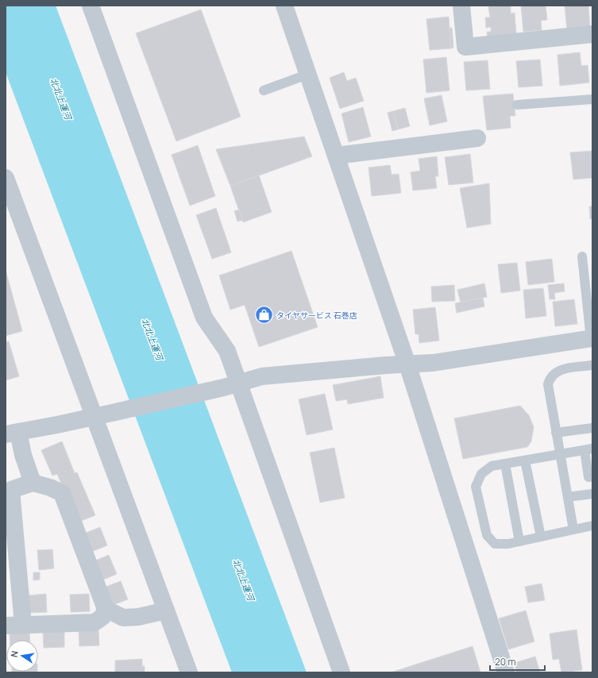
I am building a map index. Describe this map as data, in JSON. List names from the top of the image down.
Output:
{
  "water": ["北北上運河"],
  "places": {
    "shop": ["タイヤサービス 石巻店"]
  },
  "scale_bar": "20 m",
  "north": "left"
}
